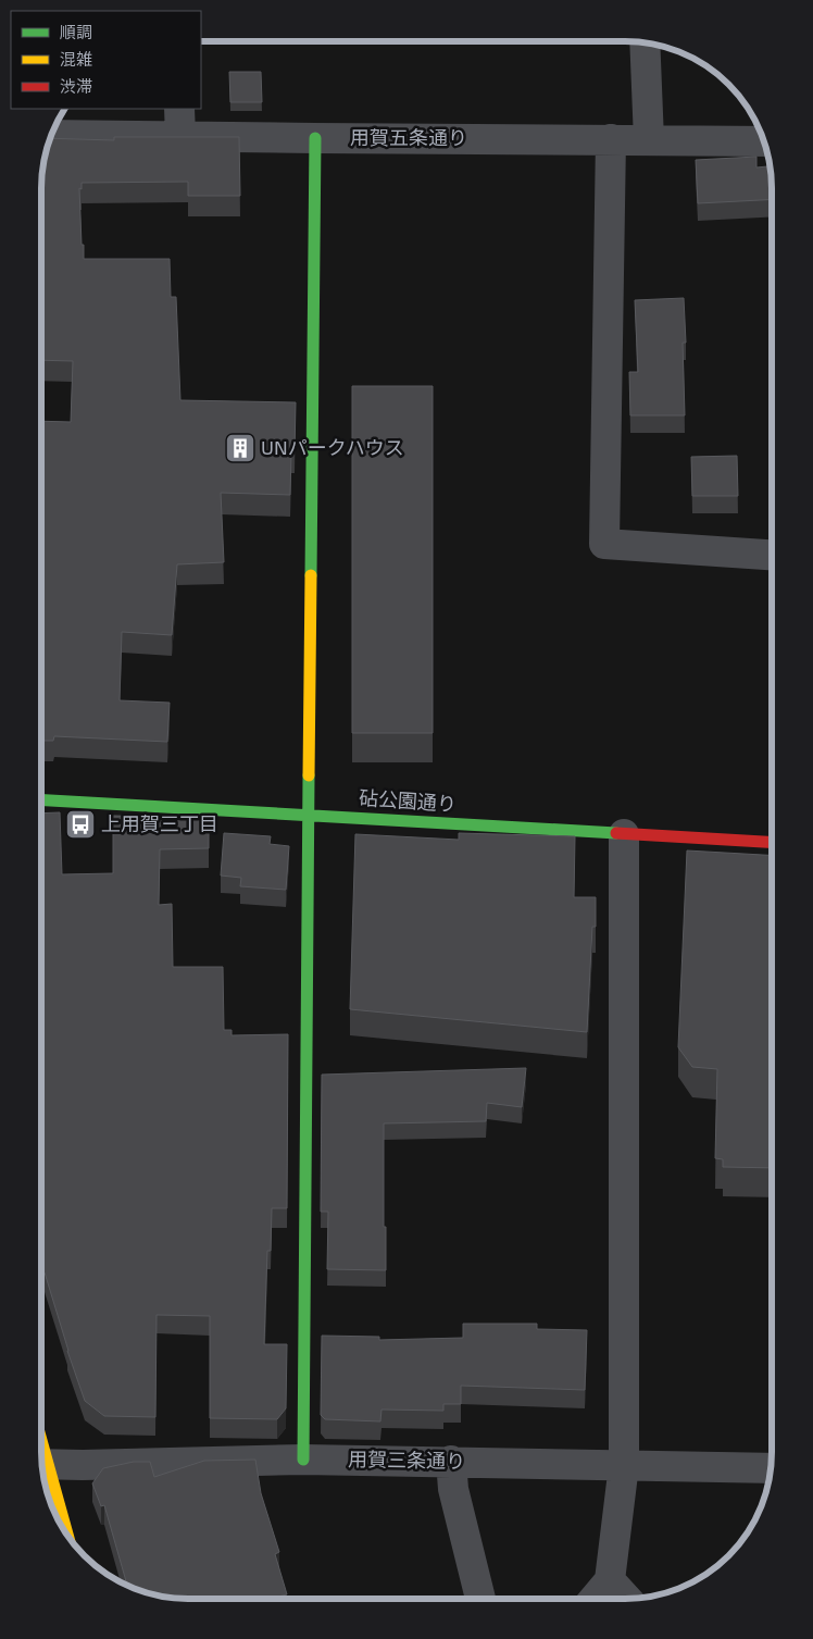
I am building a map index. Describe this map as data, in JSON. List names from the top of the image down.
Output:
{
  "streets": {
    "street": ["用賀五条通り", "砧公園通り", "用賀三条通り"]
  },
  "places": {
    "building": ["UNパークハウス"],
    "bus stop": ["上用賀三丁目"]
  },
  "legend": ["順調", "混雑", "渋滞"]
}
